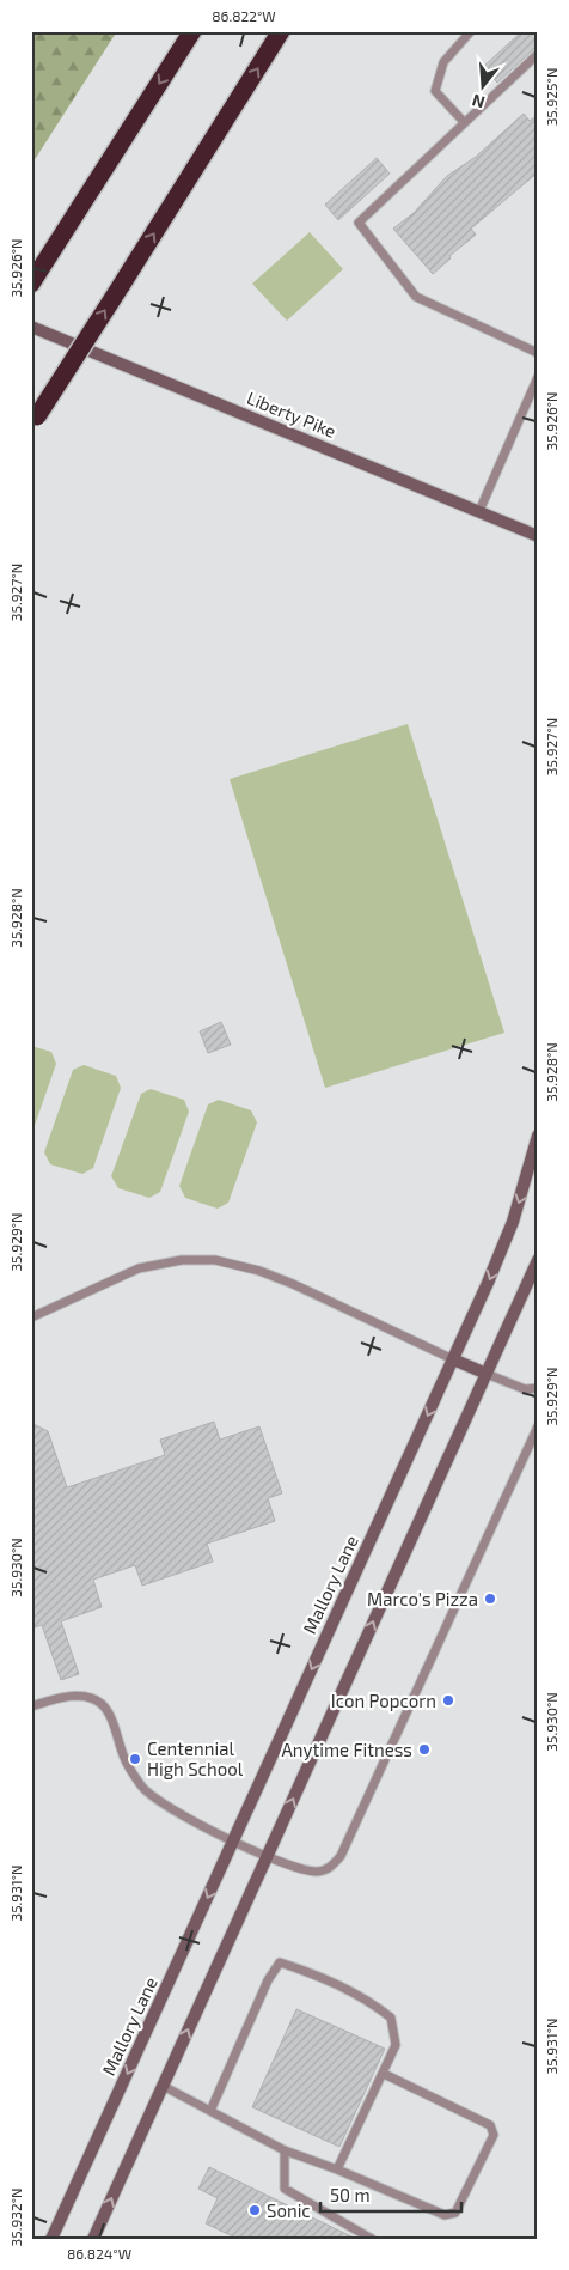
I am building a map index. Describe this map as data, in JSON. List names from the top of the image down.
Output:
{
  "streets": {
    "main road": ["Liberty Pike", "Mallory Lane"]
  },
  "places": [
    "Marco's Pizza",
    "Icon Popcorn",
    "Anytime Fitness",
    "Centennial High School",
    "Sonic"
  ],
  "scale_bar": "50 m",
  "north": "bottom",
  "coordinates": [
    "86.822°W",
    "35.925°N",
    "35.926°N",
    "35.927°N",
    "35.928°N",
    "35.929°N",
    "35.930°N",
    "35.931°N",
    "35.932°N",
    "86.824°W"
  ]
}
